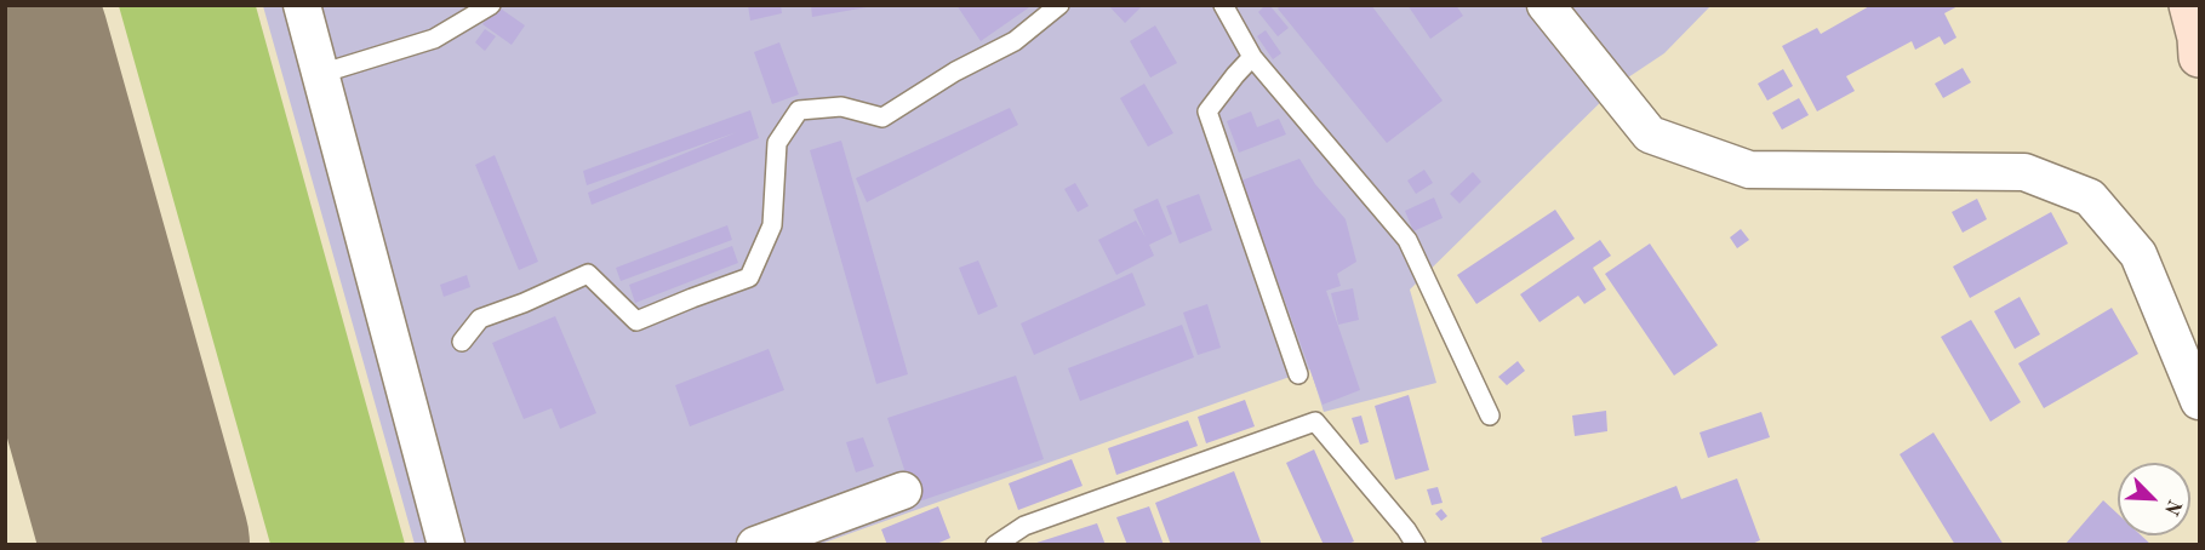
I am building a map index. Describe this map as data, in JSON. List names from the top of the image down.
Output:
{
  "north": "bottom right"
}
